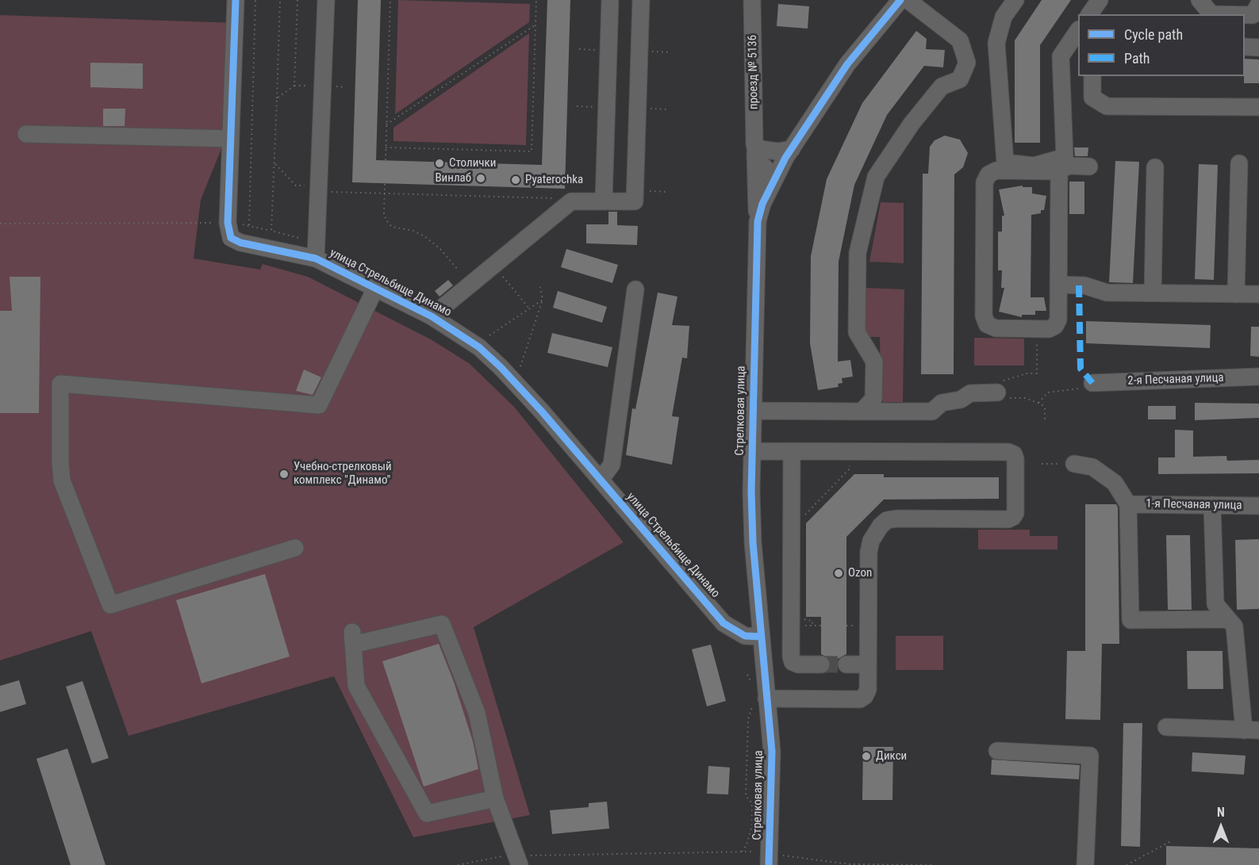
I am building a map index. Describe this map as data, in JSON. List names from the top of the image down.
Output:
{
  "streets": {
    "street": [
      "проезд № 5136",
      "улица Стрельбище Динамо",
      "2-я Песчаная улица",
      "Стрелковая улица",
      "1-я Песчаная улица"
    ]
  },
  "crossings": [
    ["проезд № 5136", "Стрелковая улица"],
    ["улица Стрельбище Динамо", "Стрелковая улица"]
  ],
  "places": [
    "Столички",
    "Винлаб",
    "Pyaterochka",
    "Учебно-стрелковый комплекс \"Динамо\"",
    "Ozon",
    "Дикси"
  ],
  "legend": ["Cycle path", "Path"],
  "north": "top"
}
